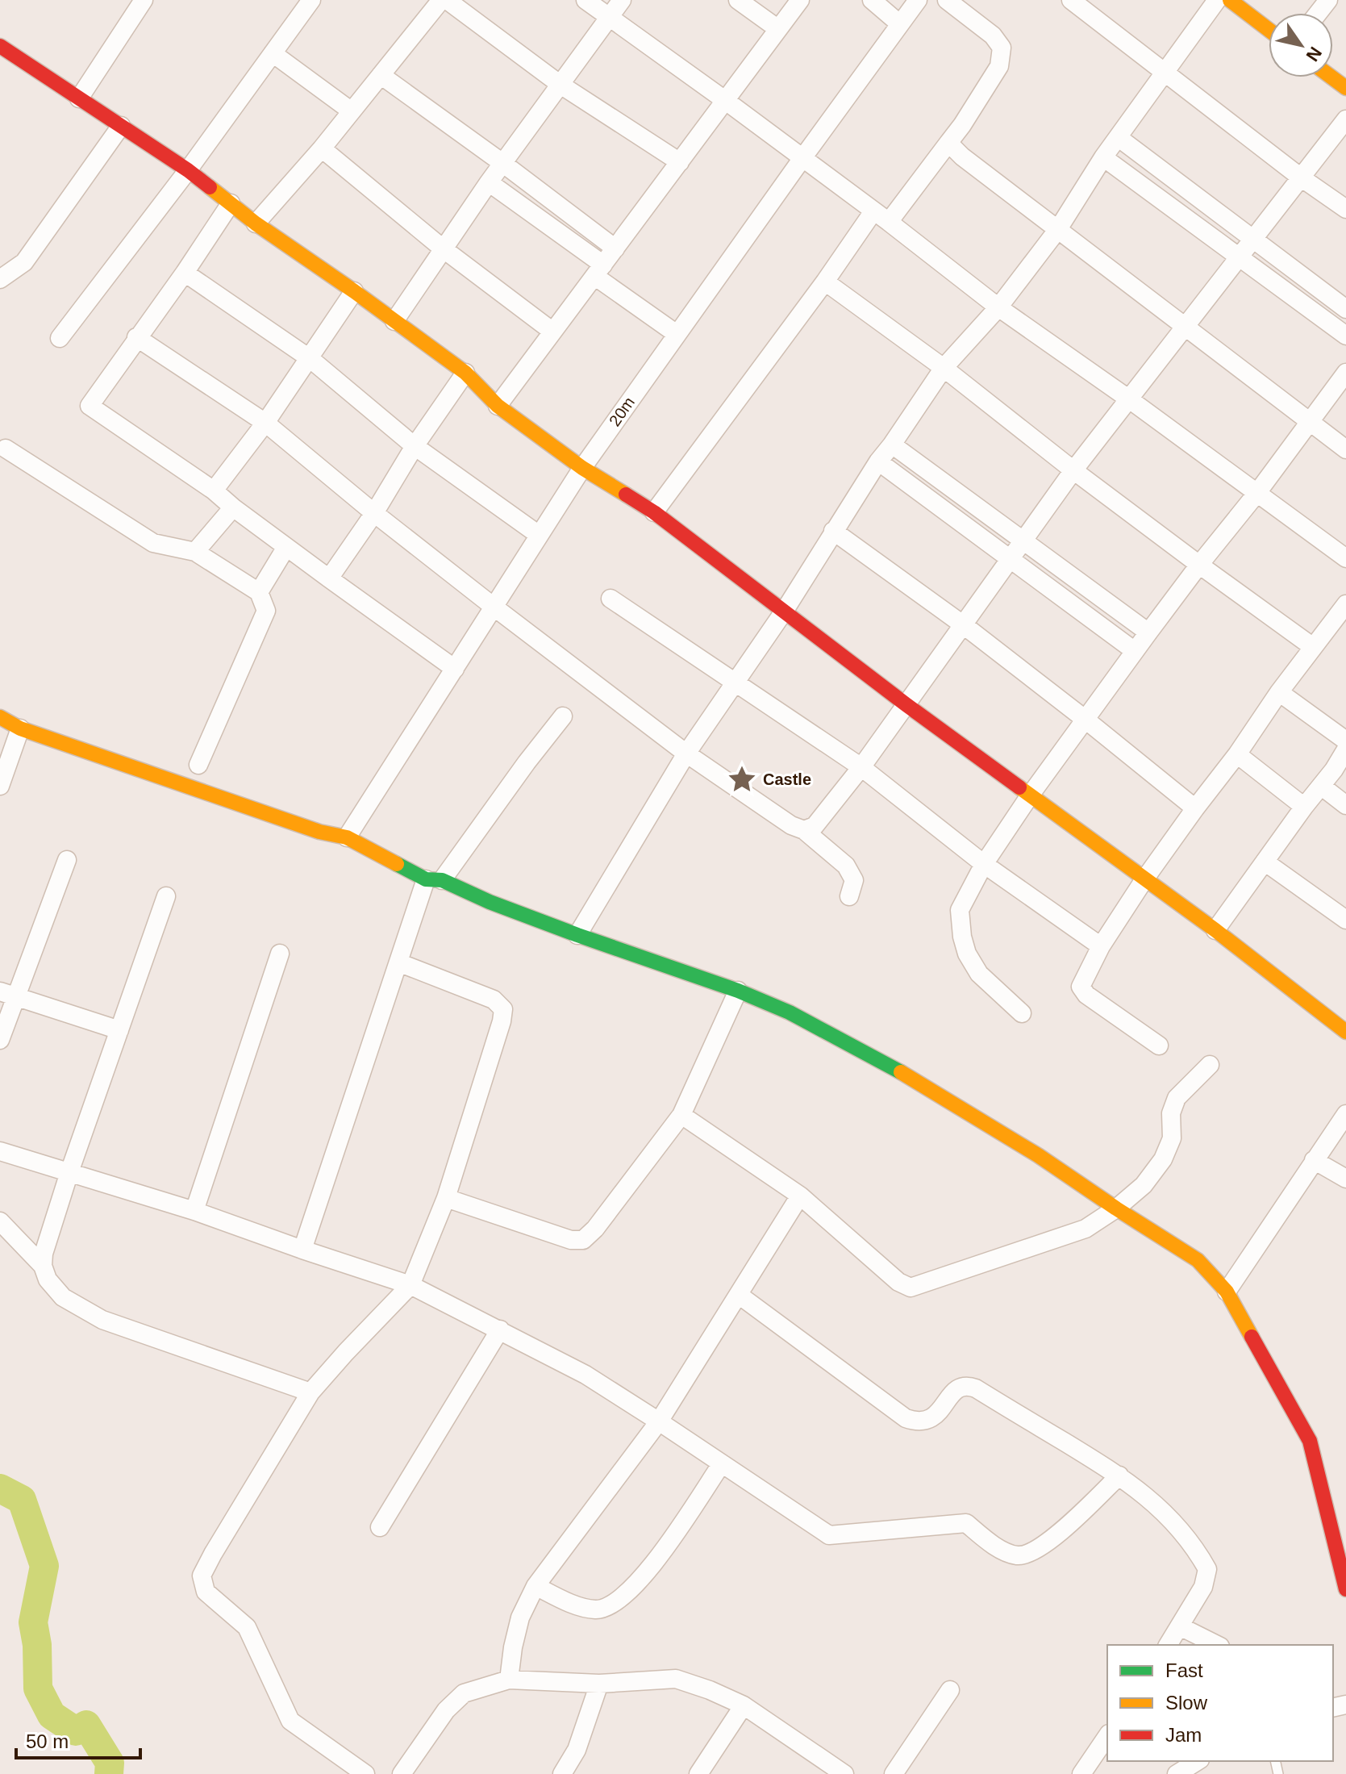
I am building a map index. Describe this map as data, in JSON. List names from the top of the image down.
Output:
{
  "streets": {
    "street": ["20m"]
  },
  "places": {
    "place": ["Castle"]
  },
  "legend": ["Fast", "Slow", "Jam"],
  "scale_bar": "50 m",
  "north": "bottom right"
}
